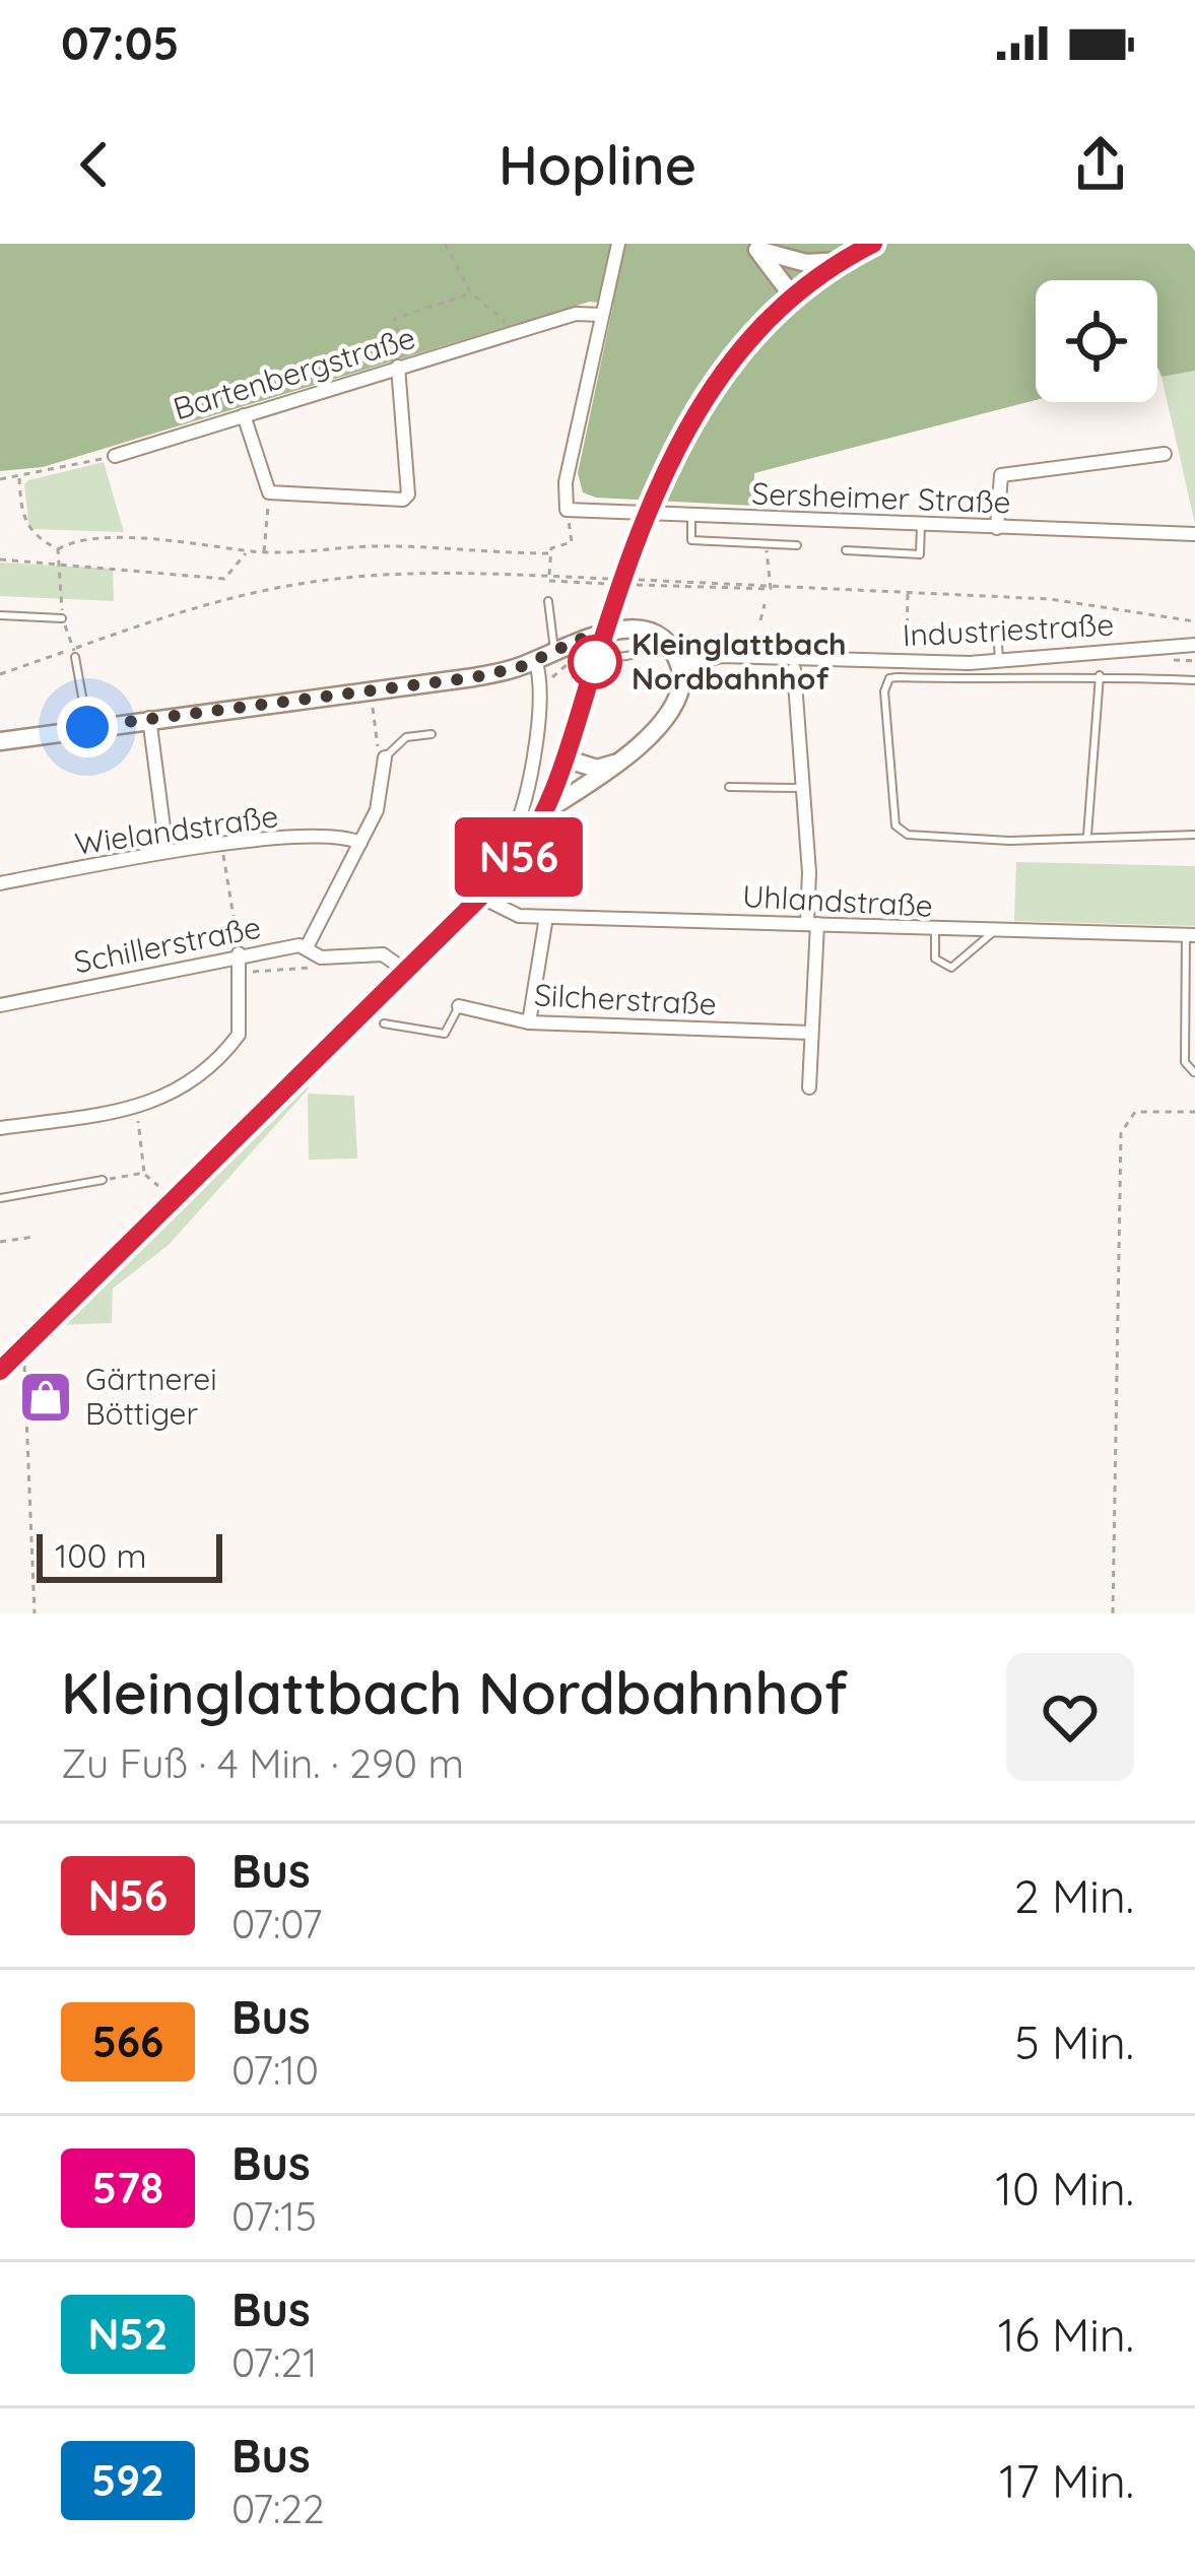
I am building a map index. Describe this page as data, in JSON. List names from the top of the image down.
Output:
{
  "streets": {
    "street": [
      "Bartenbergstraße",
      "Sersheimer Straße",
      "Industriestraße",
      "Wielandstraße",
      "Uhlandstraße",
      "Schillerstraße",
      "Silcherstraße"
    ]
  },
  "places": {
    "other": ["Kleinglattbach Nordbahnhof"],
    "shop": ["Gärtnerei Böttiger"]
  },
  "lines": ["bus line N56"],
  "scale_bar": "100 m",
  "page": {
    "status": "07:05",
    "header": "Hopline",
    "on_map": "N56",
    "scale": "100 m",
    "heading": ["Kleinglattbach Nordbahnhof", "Zu Fuß · 4 Min. · 290 m"],
    "list": [
      {
        "mark": "N56",
        "name": "Bus",
        "note": "07:07",
        "value": "2 Min."
      },
      {
        "mark": "566",
        "name": "Bus",
        "note": "07:10",
        "value": "5 Min."
      },
      {
        "mark": "578",
        "name": "Bus",
        "note": "07:15",
        "value": "10 Min."
      },
      {
        "mark": "N52",
        "name": "Bus",
        "note": "07:21",
        "value": "16 Min."
      },
      {
        "mark": "592",
        "name": "Bus",
        "note": "07:22",
        "value": "17 Min."
      }
    ]
  }
}
